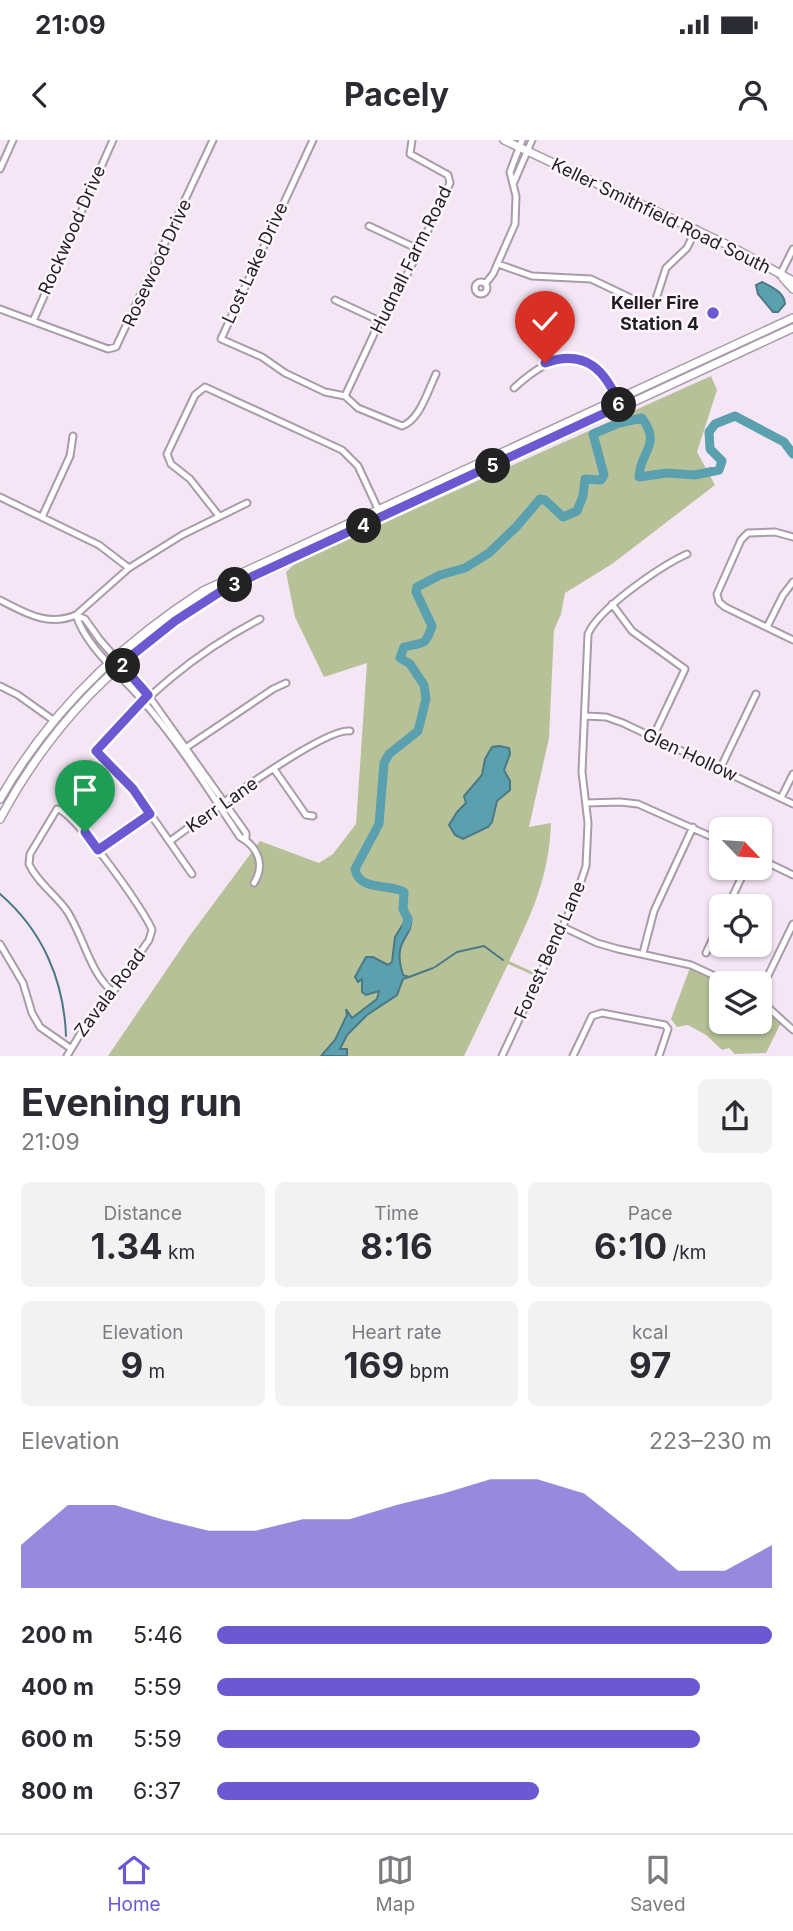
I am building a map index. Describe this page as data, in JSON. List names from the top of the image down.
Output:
{
  "streets": {
    "main road": ["Keller Smithfield Road South"],
    "street": [
      "Rockwood Drive",
      "Hudnall Farm Road",
      "Rosewood Drive",
      "Lost Lake Drive",
      "Glen Hollow",
      "Kerr Lane",
      "Forest Bend Lane",
      "Zavala Road"
    ]
  },
  "crossings": [
    ["Rockwood Drive", "Rosewood Drive"],
    ["Hudnall Farm Road", "Lost Lake Drive"],
    ["Glen Hollow", "Forest Bend Lane"]
  ],
  "places": ["Keller Fire Station 4"],
  "north": "bottom right",
  "page": {
    "status": "21:09",
    "header": "Pacely",
    "pins": [
      "6",
      "5",
      "4",
      "3",
      "2"
    ],
    "heading": ["Evening run", "21:09"],
    "stats": [
      ["Distance", "1.34 km"],
      ["Time", "8:16"],
      ["Pace", "6:10 /km"],
      ["Elevation", "9 m"],
      ["Heart rate", "169 bpm"],
      ["kcal", "97"]
    ],
    "chart": ["Elevation", "223–230 m"],
    "list": [
      {
        "name": "200 m",
        "note": "5:46"
      },
      {
        "name": "400 m",
        "note": "5:59"
      },
      {
        "name": "600 m",
        "note": "5:59"
      },
      {
        "name": "800 m",
        "note": "6:37"
      }
    ],
    "tabs": ["Home", "Map", "Saved"]
  }
}
